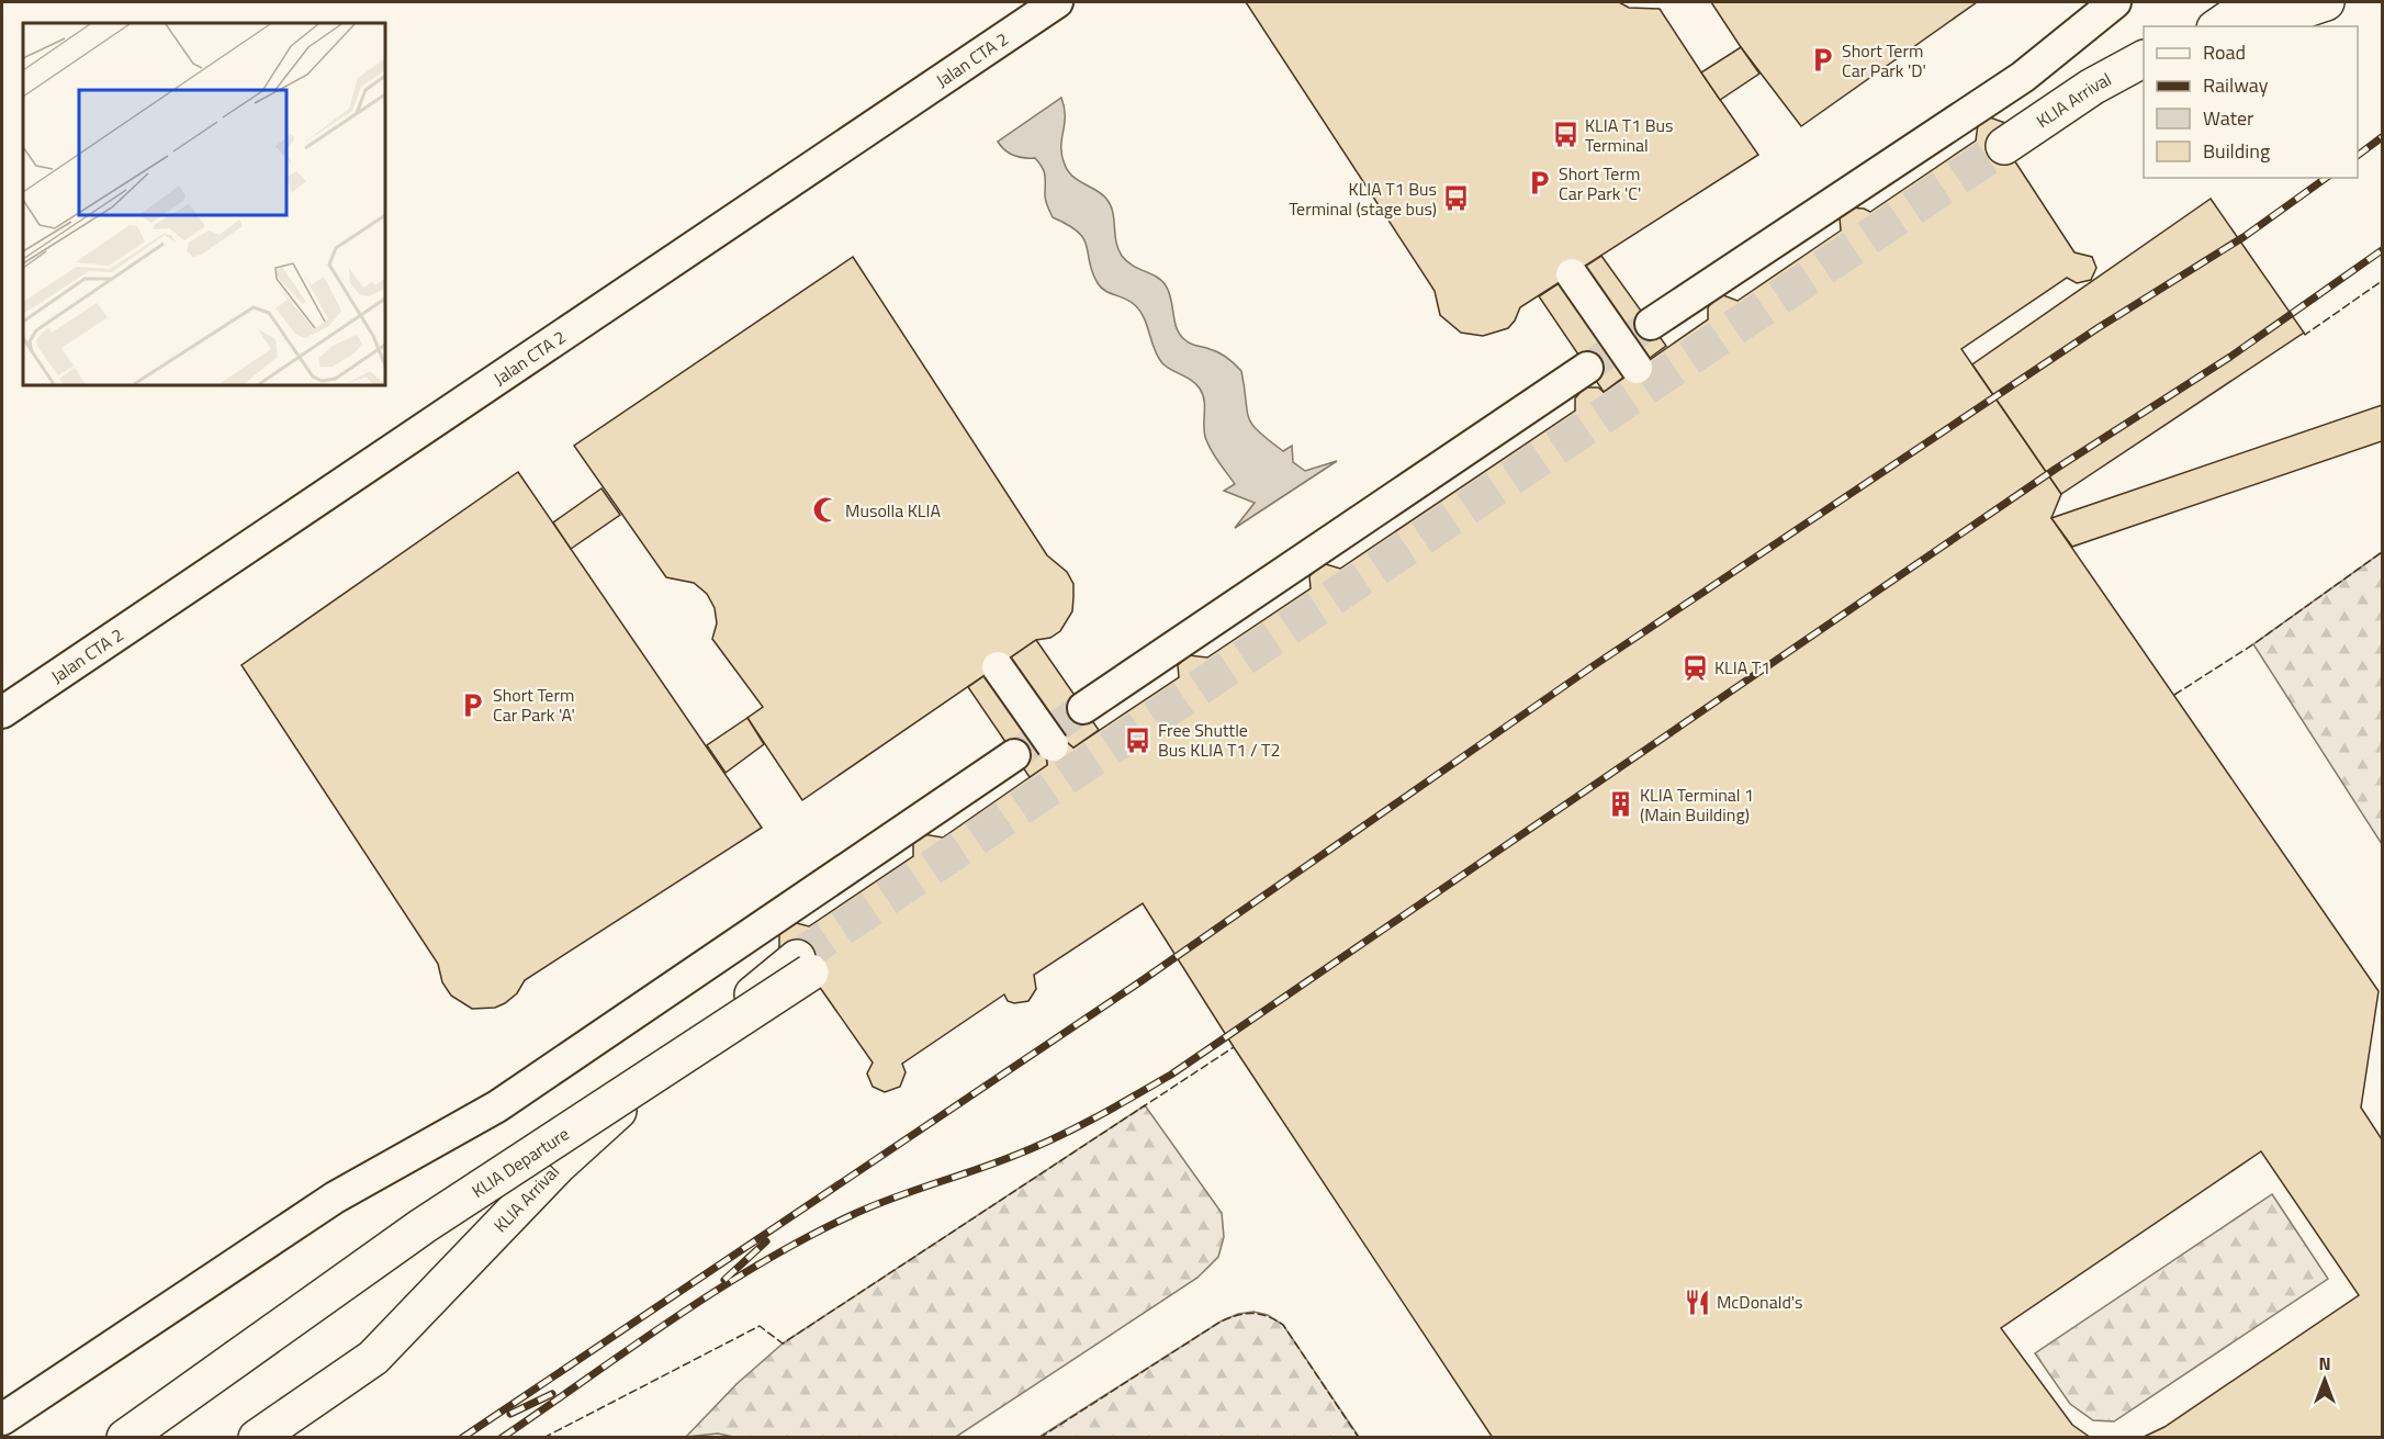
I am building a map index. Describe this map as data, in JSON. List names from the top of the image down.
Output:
{
  "streets": {
    "main road": ["KLIA Arrival", "KLIA Departure"],
    "street": ["Jalan CTA 2"]
  },
  "crossings": [
    ["KLIA Arrival", "KLIA Departure"]
  ],
  "places": {
    "parking": ["Short Term Car Park 'D'", "Short Term Car Park 'C'", "Short Term Car Park 'A'"],
    "bus stop": ["KLIA T1 Bus Terminal", "KLIA T1 Bus Terminal (stage bus)", "Free Shuttle Bus KLIA T1 / T2"],
    "mosque": ["Musolla KLIA"],
    "station": ["KLIA T1"],
    "building": ["KLIA Terminal 1 (Main Building)"],
    "restaurant": ["McDonald's"]
  },
  "legend": [
    "Road",
    "Railway",
    "Water",
    "Building"
  ],
  "north": "top"
}
